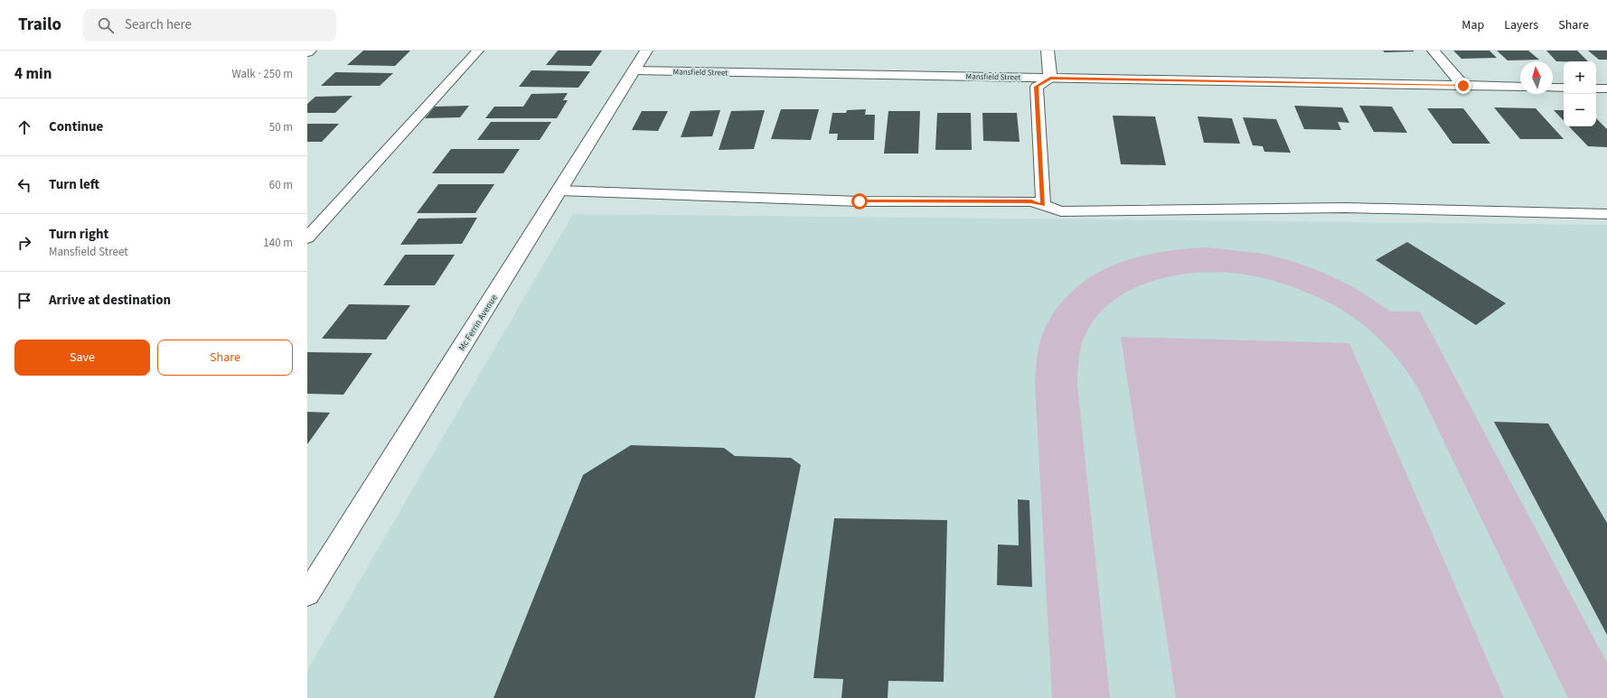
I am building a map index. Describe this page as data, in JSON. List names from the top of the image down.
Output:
{
  "streets": {
    "street": ["Mansfield Street", "Mc Ferrin Avenue"]
  },
  "crossings": [
    ["Mansfield Street", "Mc Ferrin Avenue"]
  ],
  "north": "top",
  "page": {
    "header": "Trailo",
    "search": "Search here",
    "nav": ["Map", "Layers", "Share"],
    "heading": ["4 min", "Walk · 250 m"],
    "map_buttons": ["+", "−"],
    "list": [
      ["Continue", "50 m"],
      ["Turn left", "60 m"],
      ["Turn right", "Mansfield Street", "140 m"],
      "Arrive at destination"
    ],
    "buttons": ["Save", "Share"]
  }
}
